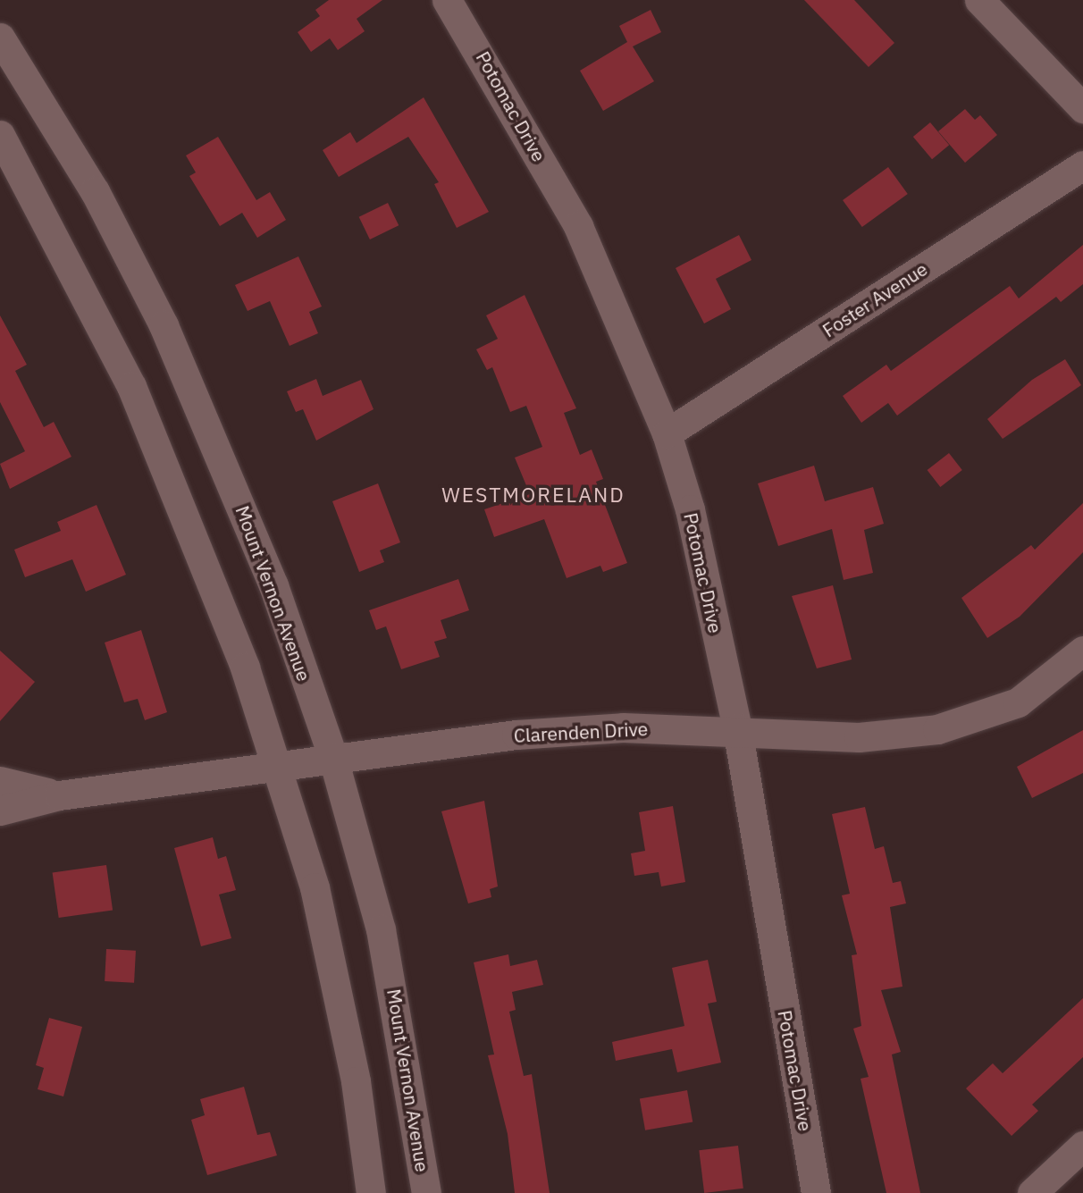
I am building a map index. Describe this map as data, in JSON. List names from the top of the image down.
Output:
{
  "streets": {
    "street": [
      "Potomac Drive",
      "Foster Avenue",
      "Mount Vernon Avenue",
      "Clarenden Drive"
    ]
  },
  "crossings": [
    ["Potomac Drive", "Foster Avenue"],
    ["Potomac Drive", "Clarenden Drive"],
    ["Mount Vernon Avenue", "Clarenden Drive"]
  ],
  "districts": ["WESTMORELAND"]
}
